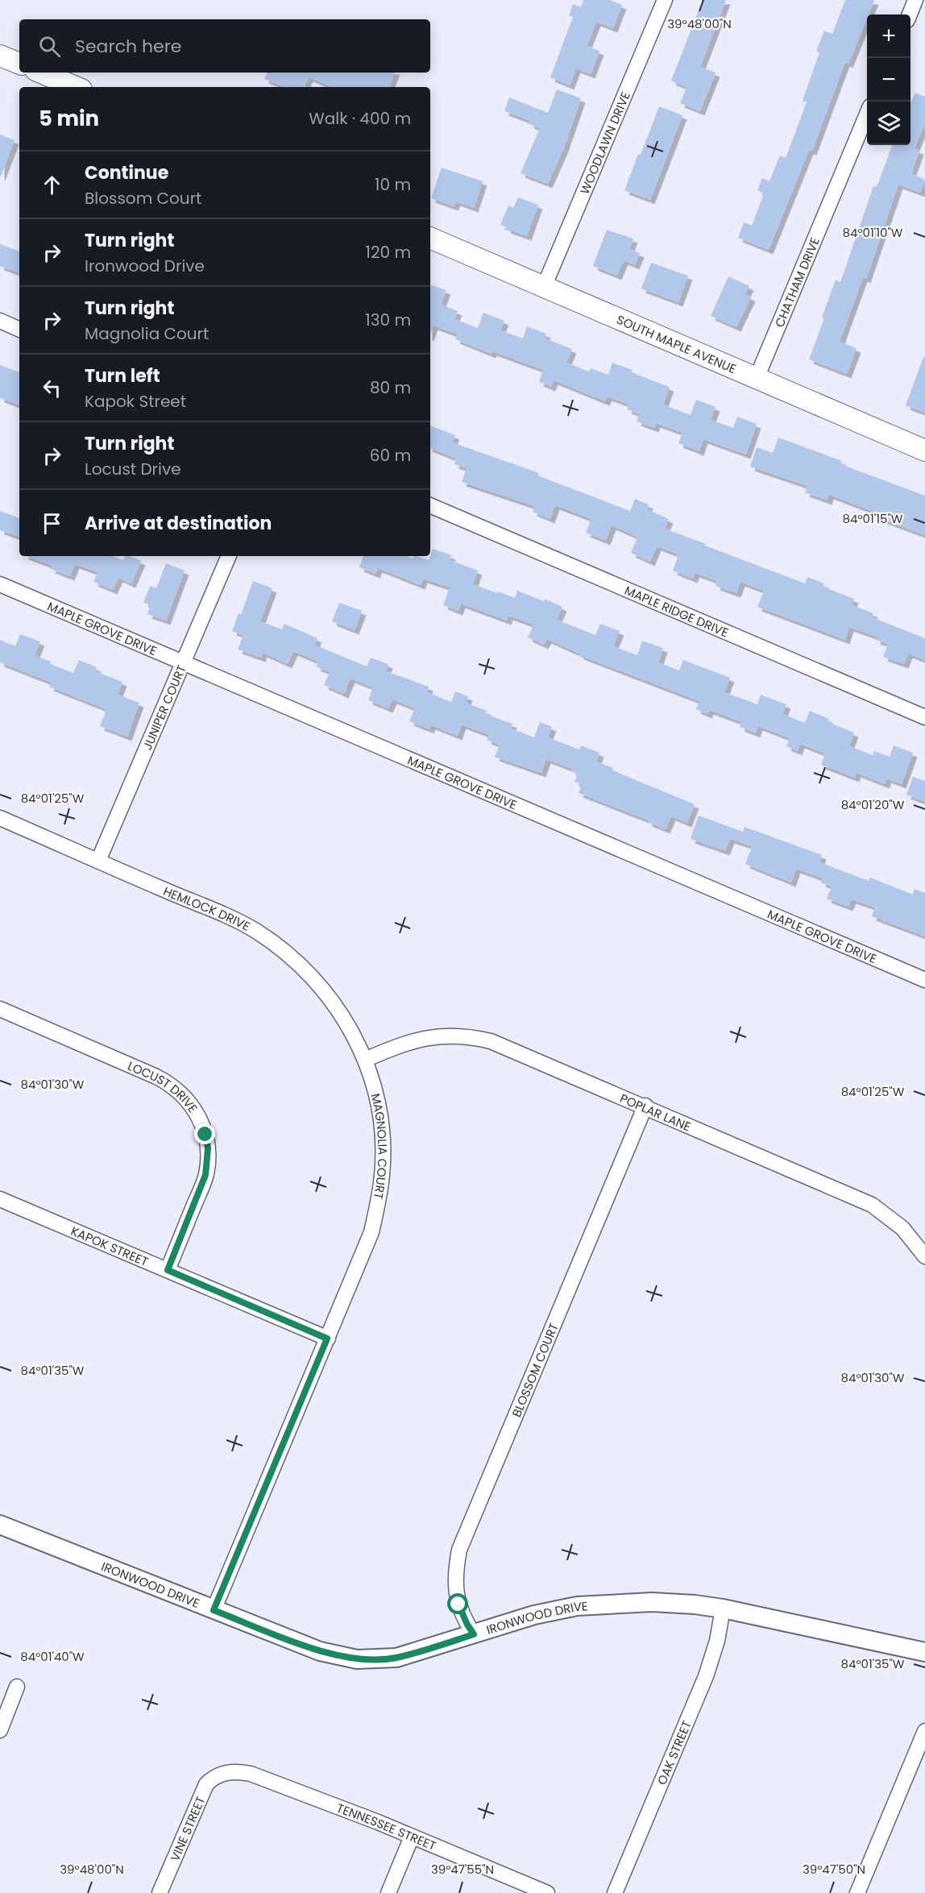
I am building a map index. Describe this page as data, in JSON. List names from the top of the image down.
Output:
{
  "streets": {
    "main road": ["SOUTH MAPLE AVENUE"],
    "street": [
      "WOODLAWN DRIVE",
      "CHATHAM DRIVE",
      "MAPLE RIDGE DRIVE",
      "MAPLE GROVE DRIVE",
      "JUNIPER COURT",
      "HEMLOCK DRIVE",
      "LOCUST DRIVE",
      "POPLAR LANE",
      "MAGNOLIA COURT",
      "KAPOK STREET",
      "BLOSSOM COURT",
      "IRONWOOD DRIVE",
      "OAK STREET",
      "TENNESSEE STREET",
      "VINE STREET"
    ]
  },
  "crossings": [
    ["WOODLAWN DRIVE", "SOUTH MAPLE AVENUE"],
    ["CHATHAM DRIVE", "SOUTH MAPLE AVENUE"],
    ["MAPLE GROVE DRIVE", "JUNIPER COURT"],
    ["JUNIPER COURT", "HEMLOCK DRIVE"],
    ["HEMLOCK DRIVE", "POPLAR LANE"],
    ["HEMLOCK DRIVE", "MAGNOLIA COURT"],
    ["LOCUST DRIVE", "KAPOK STREET"],
    ["POPLAR LANE", "MAGNOLIA COURT"],
    ["POPLAR LANE", "BLOSSOM COURT"],
    ["MAGNOLIA COURT", "KAPOK STREET"],
    ["MAGNOLIA COURT", "IRONWOOD DRIVE"],
    ["BLOSSOM COURT", "IRONWOOD DRIVE"],
    ["IRONWOOD DRIVE", "OAK STREET"],
    ["TENNESSEE STREET", "VINE STREET"]
  ],
  "page": {
    "map_buttons": ["+", "−"],
    "search": "Search here",
    "heading": ["5 min", "Walk · 400 m"],
    "list": [
      ["Continue", "Blossom Court", "10 m"],
      ["Turn right", "Ironwood Drive", "120 m"],
      ["Turn right", "Magnolia Court", "130 m"],
      ["Turn left", "Kapok Street", "80 m"],
      ["Turn right", "Locust Drive", "60 m"],
      "Arrive at destination"
    ]
  },
  "coordinates": [
    "39°48'00\"N",
    "84°01'10\"W",
    "84°01'15\"W",
    "84°01'25\"W",
    "84°01'20\"W",
    "84°01'30\"W",
    "84°01'35\"W",
    "84°01'40\"W",
    "39°47'55\"N",
    "39°47'50\"N"
  ]
}
